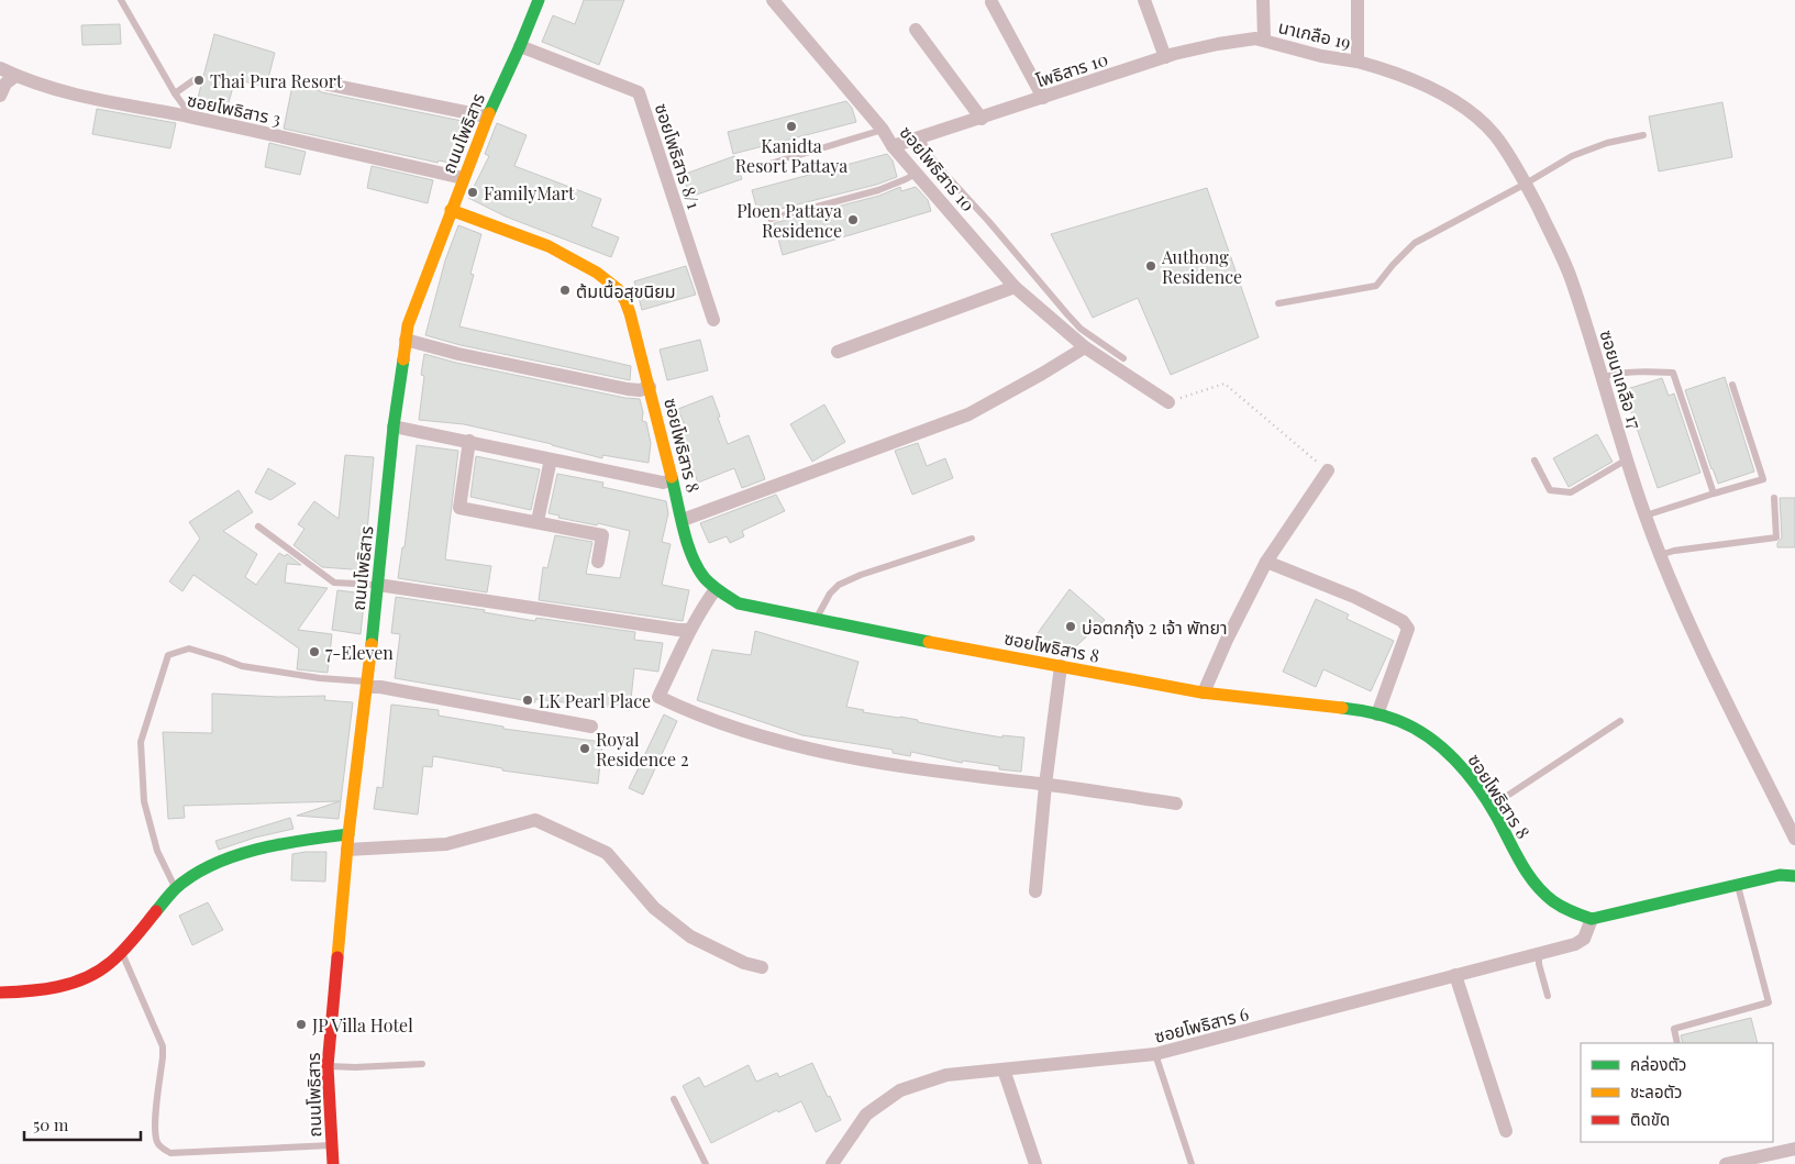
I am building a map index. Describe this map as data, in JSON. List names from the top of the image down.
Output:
{
  "streets": {
    "street": [
      "นาเกลือ 19",
      "โพธิสาร 10",
      "ซอยโพธิสาร 3",
      "ถนนโพธิสาร",
      "ซอยโพธิสาร 8/1",
      "ซอยโพธิสาร 10",
      "ซอยนาเกลือ 17",
      "ซอยโพธิสาร 8",
      "ซอยโพธิสาร 6"
    ]
  },
  "crossings": [
    ["นาเกลือ 19", "โพธิสาร 10"],
    ["นาเกลือ 19", "ซอยนาเกลือ 17"],
    ["โพธิสาร 10", "ซอยโพธิสาร 10"],
    ["ซอยโพธิสาร 3", "ถนนโพธิสาร"],
    ["ถนนโพธิสาร", "ซอยโพธิสาร 8/1"],
    ["ถนนโพธิสาร", "ซอยโพธิสาร 8"],
    ["ซอยโพธิสาร 8", "ซอยโพธิสาร 6"]
  ],
  "places": [
    "Thai Pura Resort",
    "Kanidta Resort Pattaya",
    "FamilyMart",
    "Ploen Pattaya Residence",
    "Authong Residence",
    "ต้มเนื้อสุขนิยม",
    "บ่อตกกุ้ง 2 เจ้า พัทยา",
    "7-Eleven",
    "LK Pearl Place",
    "Royal Residence 2",
    "JP Villa Hotel"
  ],
  "legend": ["คล่องตัว", "ชะลอตัว", "ติดขัด"],
  "scale_bar": "50 m"
}
